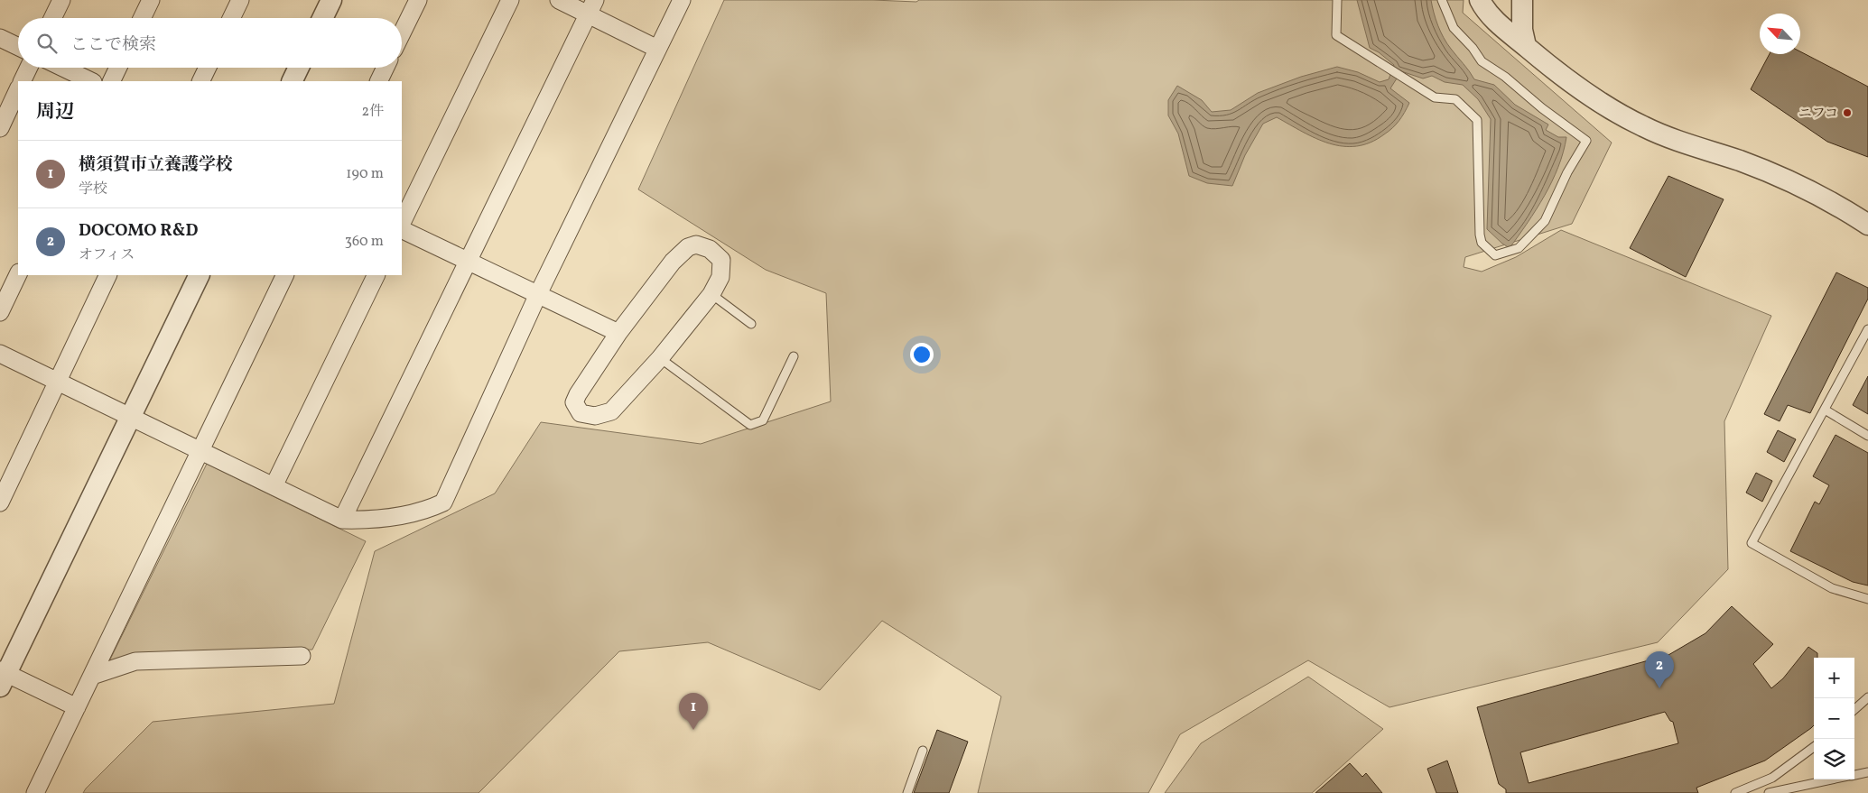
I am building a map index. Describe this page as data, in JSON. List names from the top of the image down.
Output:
{
  "places": ["ニフコ"],
  "north": "top left",
  "page": {
    "search": "ここで検索",
    "heading": ["周辺", "2件"],
    "list": [
      {
        "mark": "1",
        "name": "横須賀市立養護学校",
        "note": "学校",
        "value": "190 m"
      },
      {
        "mark": "2",
        "name": "DOCOMO R&D",
        "note": "オフィス",
        "value": "360 m"
      }
    ],
    "pins": ["2", "1"],
    "map_buttons": ["+", "−"]
  }
}
